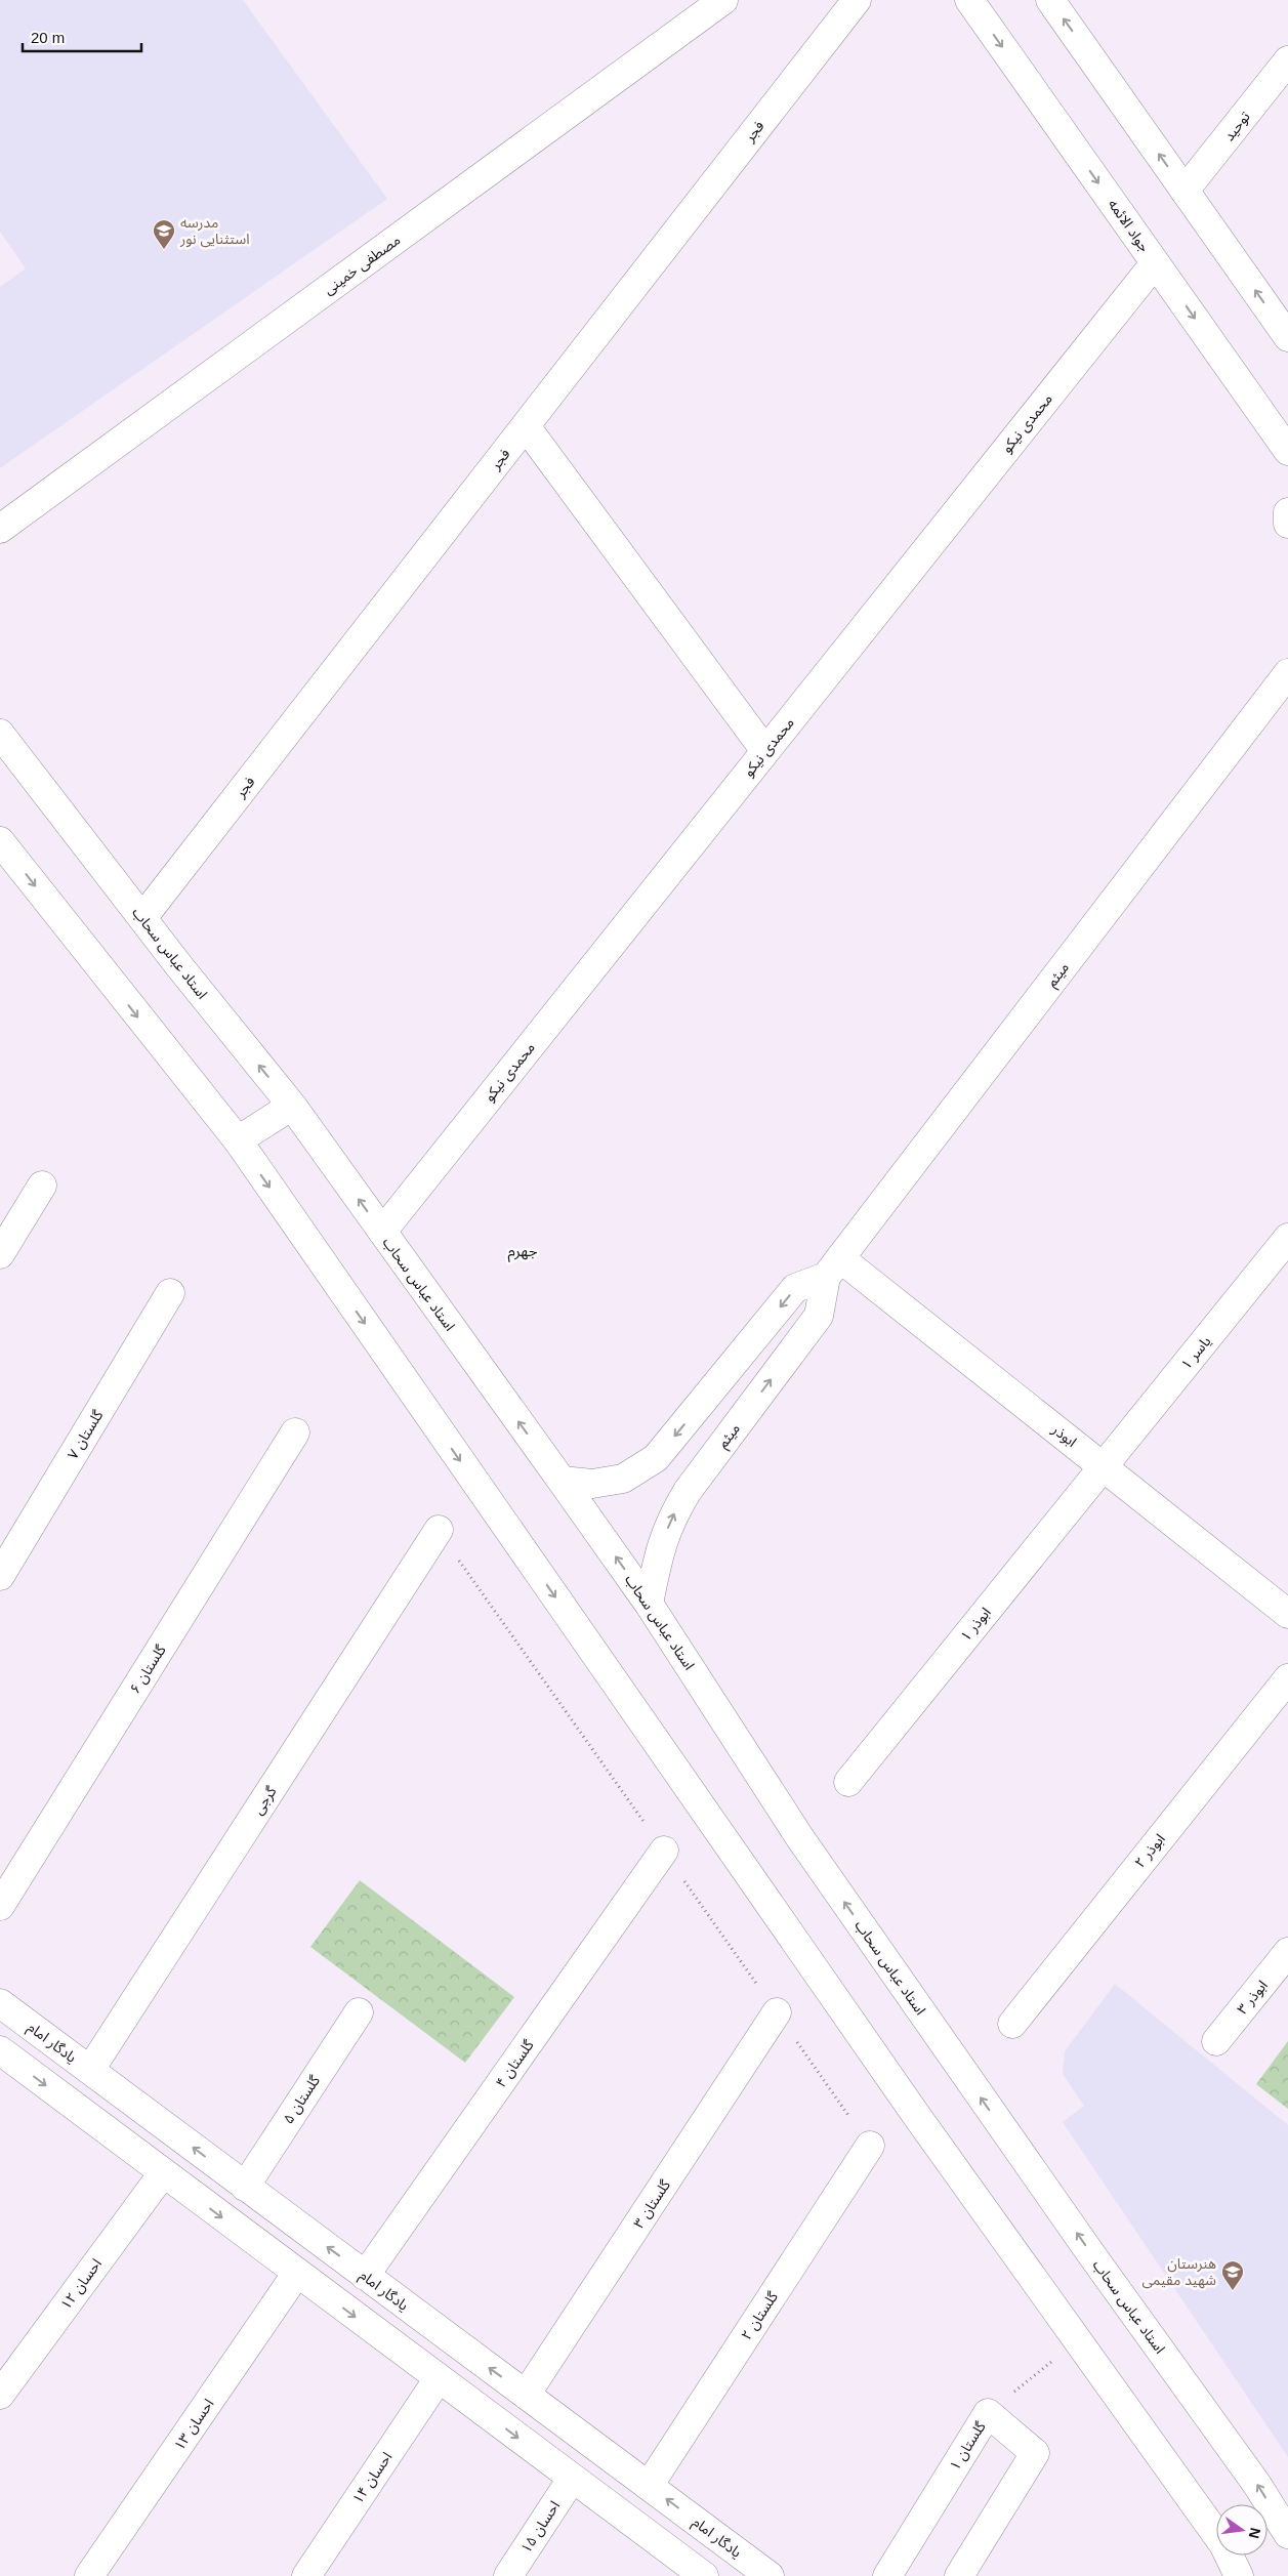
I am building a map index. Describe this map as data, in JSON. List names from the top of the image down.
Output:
{
  "streets": {
    "street": [
      "توحید",
      "فجر",
      "جواد الائمه",
      "مصطفی خمینی",
      "محمدی نیکو",
      "استاد عباس سحاب",
      "میثم",
      "یاسر ۱",
      "گلستان ۷",
      "ابوذر",
      "ابوذر ۱",
      "گلستان ۶",
      "گرجی",
      "ابوذر ۲",
      "ابوذر ۳",
      "یادگار امام",
      "گلستان ۴",
      "گلستان ۵",
      "گلستان ۳",
      "احسان ۱۲",
      "گلستان ۲",
      "احسان ۱۳",
      "گلستان ۱",
      "احسان ۱۴",
      "احسان ۱۵"
    ]
  },
  "crossings": [
    ["فجر", "استاد عباس سحاب"],
    ["جواد الائمه", "محمدی نیکو"],
    ["محمدی نیکو", "استاد عباس سحاب"],
    ["استاد عباس سحاب", "میثم"],
    ["میثم", "ابوذر"],
    ["یاسر ۱", "ابوذر"],
    ["یاسر ۱", "ابوذر ۱"],
    ["ابوذر", "ابوذر ۱"],
    ["گرجی", "یادگار امام"],
    ["یادگار امام", "گلستان ۴"],
    ["یادگار امام", "گلستان ۵"],
    ["یادگار امام", "گلستان ۳"],
    ["یادگار امام", "گلستان ۲"]
  ],
  "districts": ["جهرم"],
  "places": {
    "school or university": ["مدرسه استثنایی نور", "هنرستان شهید مقیمی"]
  },
  "scale_bar": "20 m",
  "north": "right"
}
